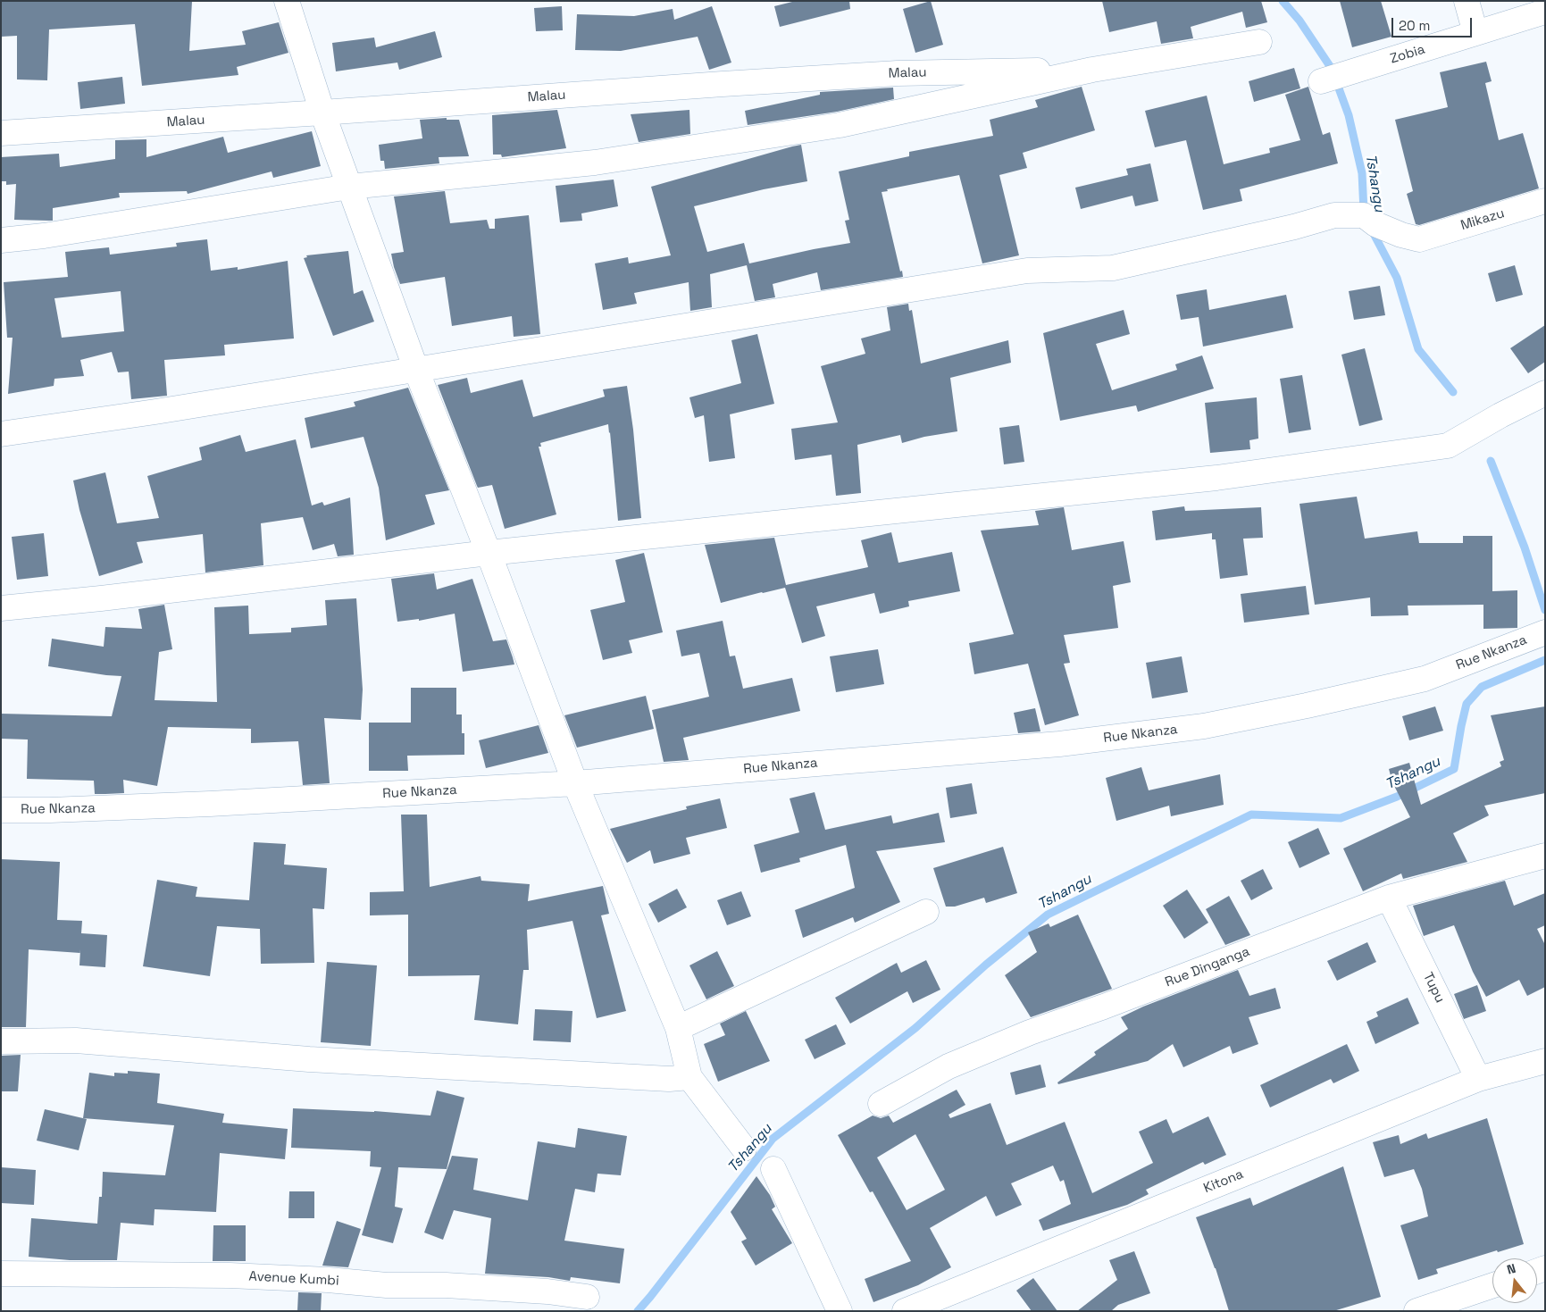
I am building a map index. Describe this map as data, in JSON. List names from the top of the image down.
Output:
{
  "streets": {
    "street": [
      "Zobia",
      "Malau",
      "Mikazu",
      "Rue Nkanza",
      "Rue Dinganga",
      "Tupu",
      "Kitona",
      "Avenue Kumbi"
    ]
  },
  "crossings": [
    ["Rue Dinganga", "Tupu"],
    ["Tupu", "Kitona"]
  ],
  "water": ["Tshangu"],
  "scale_bar": "20 m",
  "north": "top"
}
